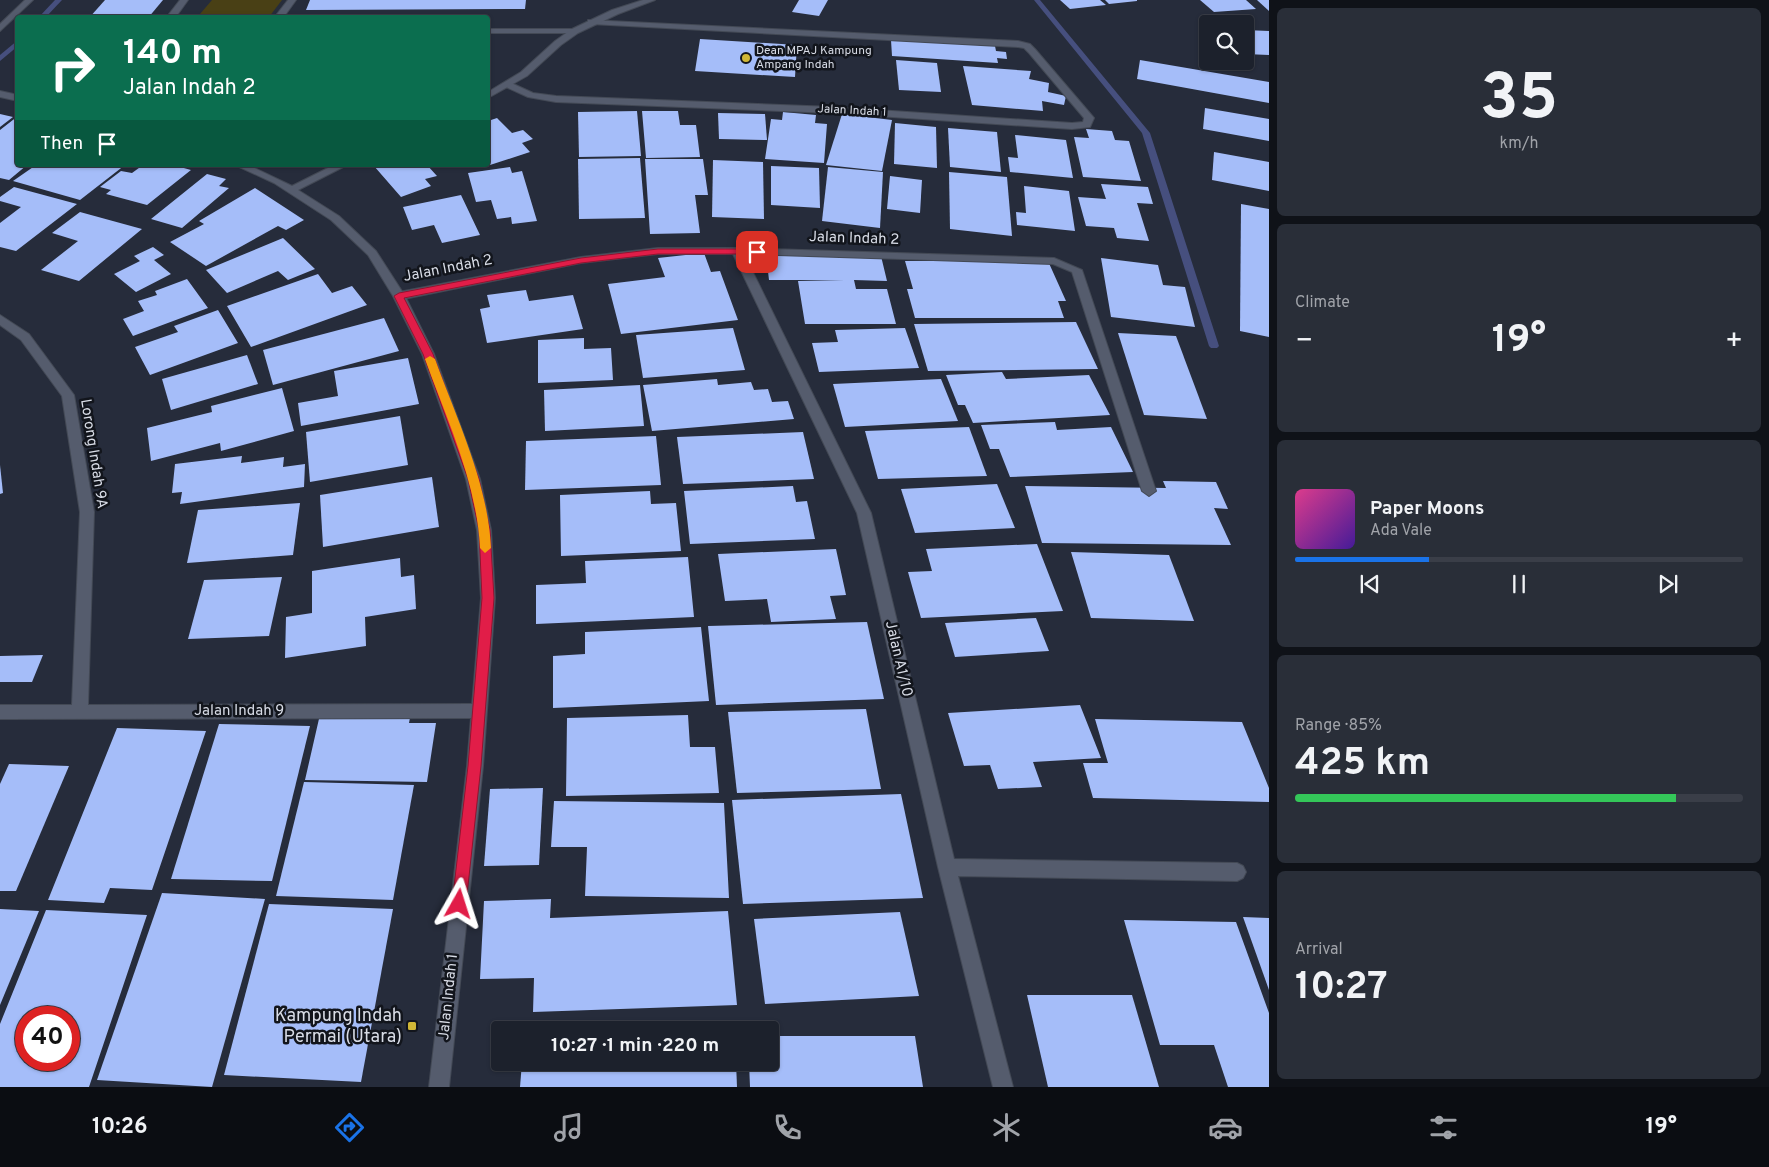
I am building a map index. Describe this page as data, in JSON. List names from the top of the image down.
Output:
{
  "streets": {
    "street": [
      "Jalan Indah 1",
      "Jalan Indah 2",
      "Lorong Indah 9A",
      "Jalan A1/10",
      "Jalan Indah 9"
    ]
  },
  "crossings": [
    ["Jalan Indah 1", "Jalan Indah 2"],
    ["Jalan Indah 1", "Jalan Indah 9"],
    ["Jalan Indah 2", "Jalan A1/10"],
    ["Lorong Indah 9A", "Jalan Indah 9"]
  ],
  "places": {
    "other": ["Dean MPAJ Kampung Ampang Indah"],
    "transit": ["Kampung Indah Permai (Utara)"]
  },
  "page": {
    "tile": [
      ["35", "km/h"],
      "Climate",
      ["Range · 85%", "425 km"],
      ["Arrival", "10:27"]
    ],
    "turn": ["140 m", "Jalan Indah 2"],
    "then": "Then",
    "heat": ["−", "19°", "+"],
    "song": ["Paper Moons", "Ada Vale"],
    "limit": "40",
    "trip": "10:27 · 1 min · 220 m",
    "tabs": ["10:26", "19°"]
  }
}
